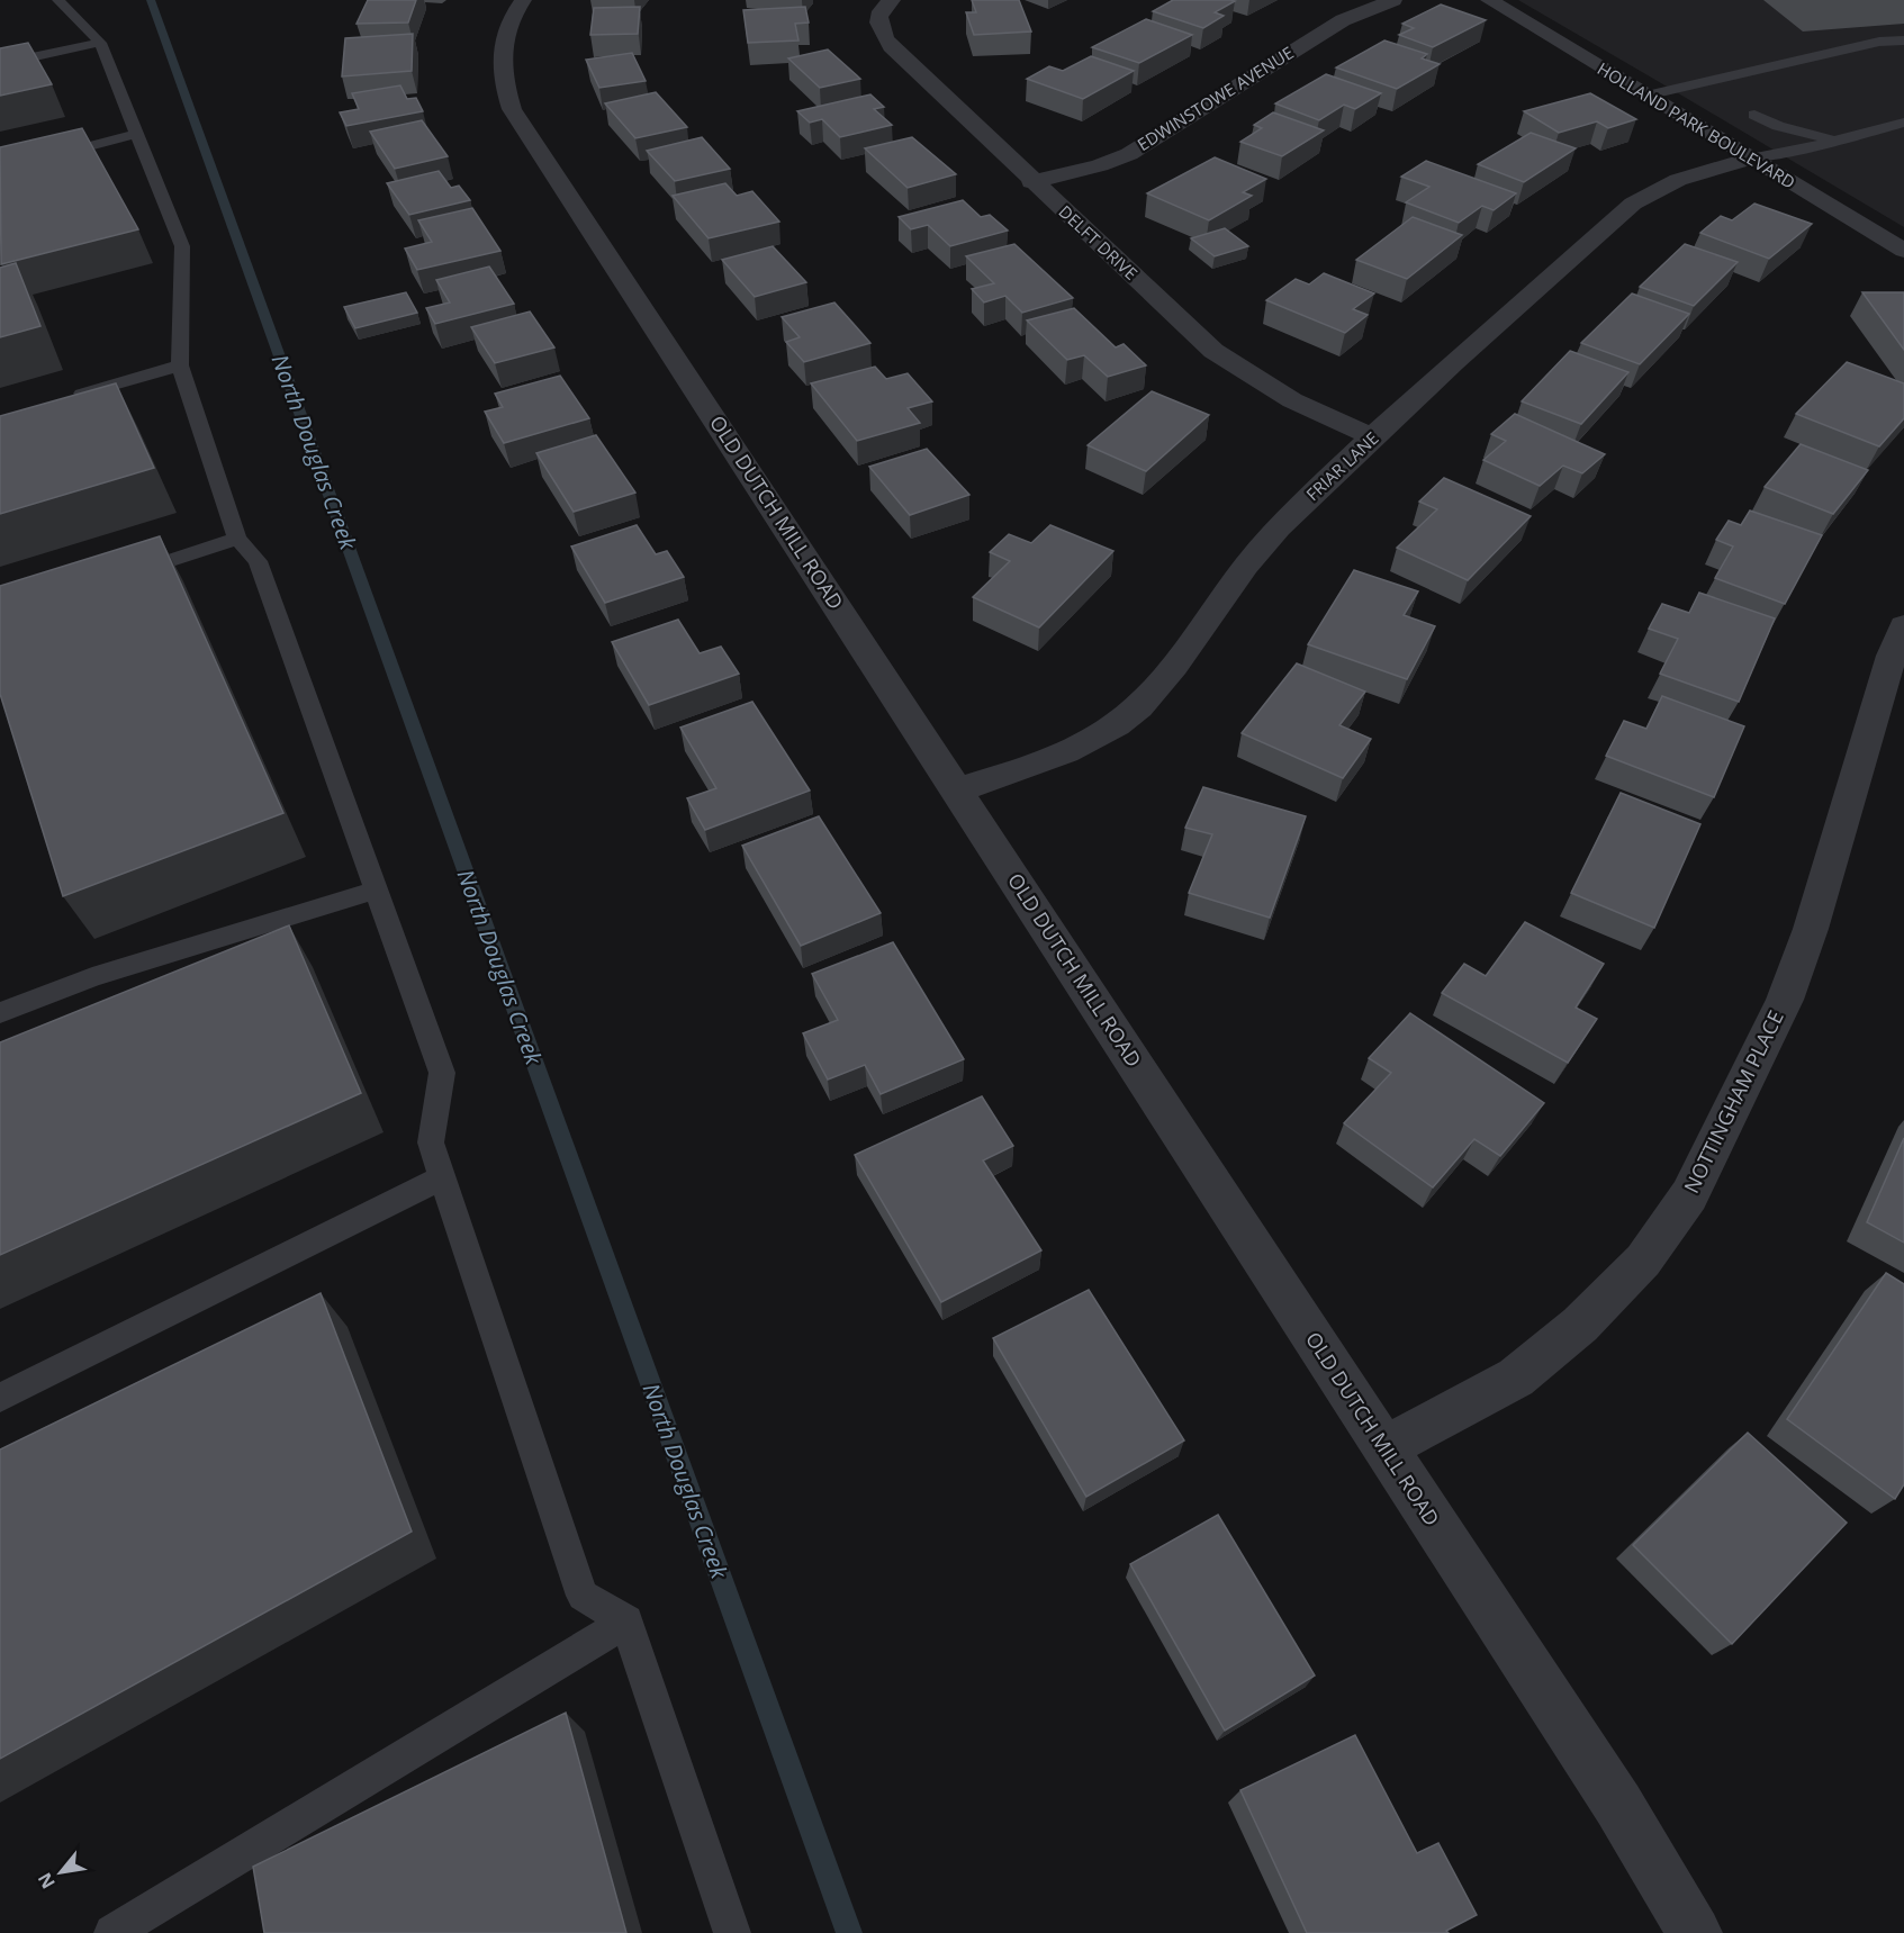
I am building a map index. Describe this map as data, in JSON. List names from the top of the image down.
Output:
{
  "streets": {
    "street": [
      "EDWINSTOWE AVENUE",
      "HOLLAND PARK BOULEVARD",
      "DELFT DRIVE",
      "FRIAR LANE",
      "OLD DUTCH MILL ROAD",
      "NOTTINGHAM PLACE"
    ]
  },
  "crossings": [
    ["EDWINSTOWE AVENUE", "DELFT DRIVE"],
    ["HOLLAND PARK BOULEVARD", "FRIAR LANE"],
    ["DELFT DRIVE", "FRIAR LANE"],
    ["FRIAR LANE", "OLD DUTCH MILL ROAD"],
    ["OLD DUTCH MILL ROAD", "NOTTINGHAM PLACE"]
  ],
  "water": ["North Douglas Creek"],
  "north": "bottom left"
}
